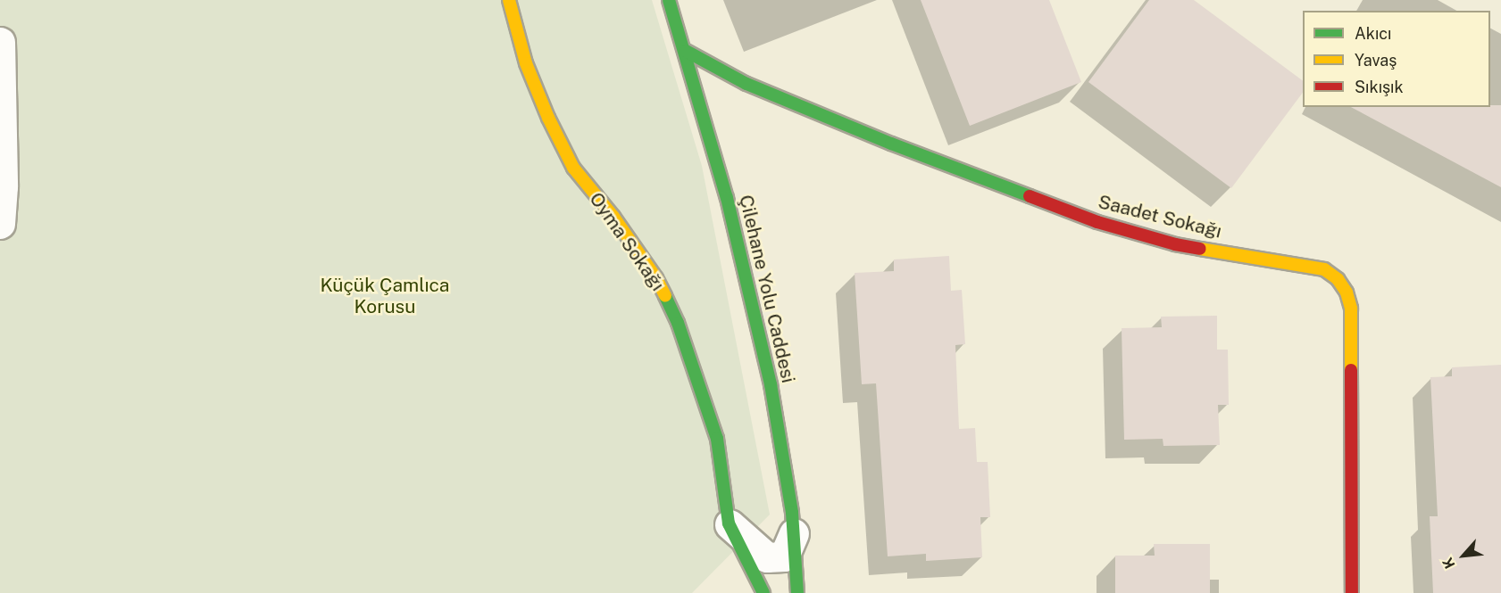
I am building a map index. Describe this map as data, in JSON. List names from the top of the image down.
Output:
{
  "streets": {
    "street": ["Saadet Sokağı", "Oyma Sokağı", "Çilehane Yolu Caddesi"]
  },
  "crossings": [
    ["Saadet Sokağı", "Çilehane Yolu Caddesi"]
  ],
  "parks": ["Küçük Çamlıca Korusu"],
  "legend": ["Akıcı", "Yavaş", "Sıkışık"],
  "north": "bottom left"
}
